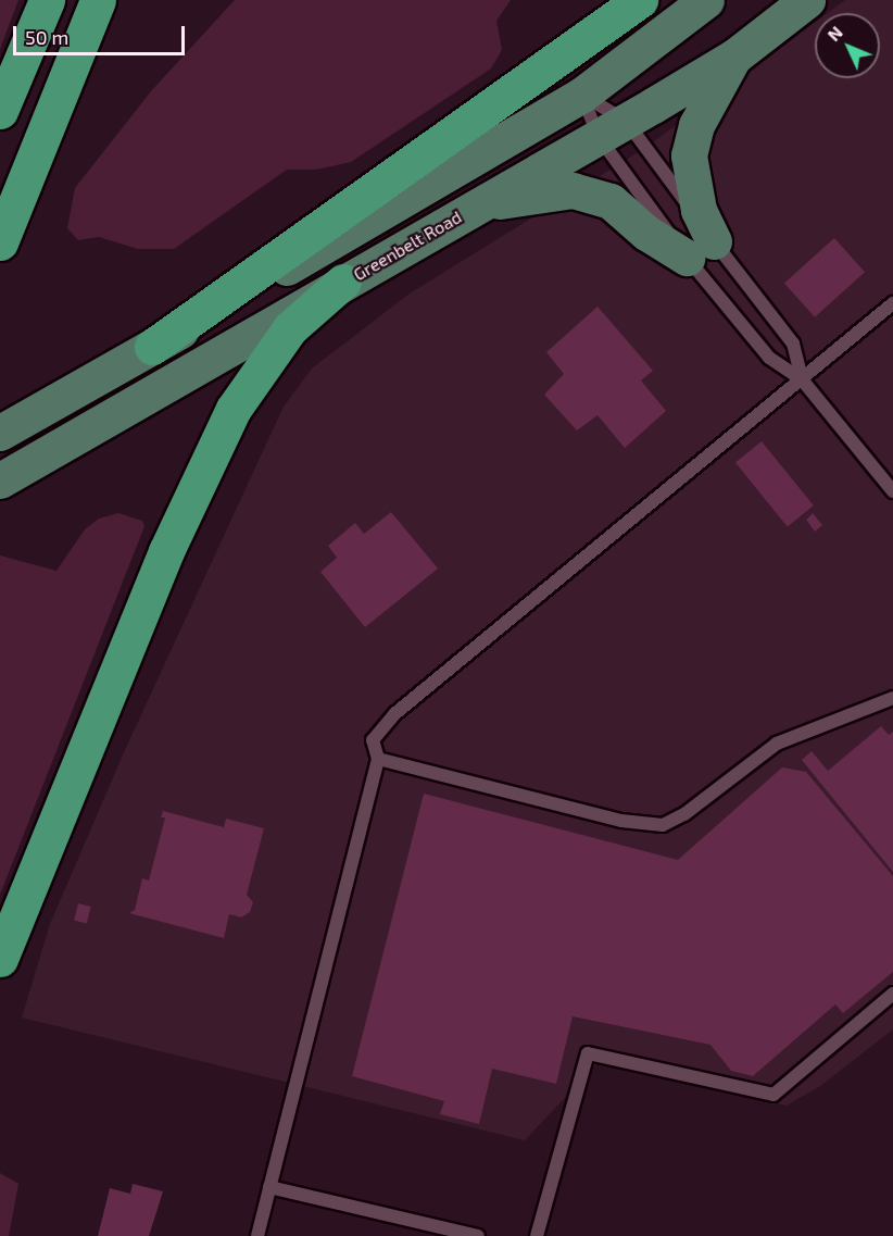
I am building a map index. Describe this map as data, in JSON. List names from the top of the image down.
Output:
{
  "streets": {
    "main road": ["Greenbelt Road"]
  },
  "scale_bar": "50 m",
  "north": "top left"
}
